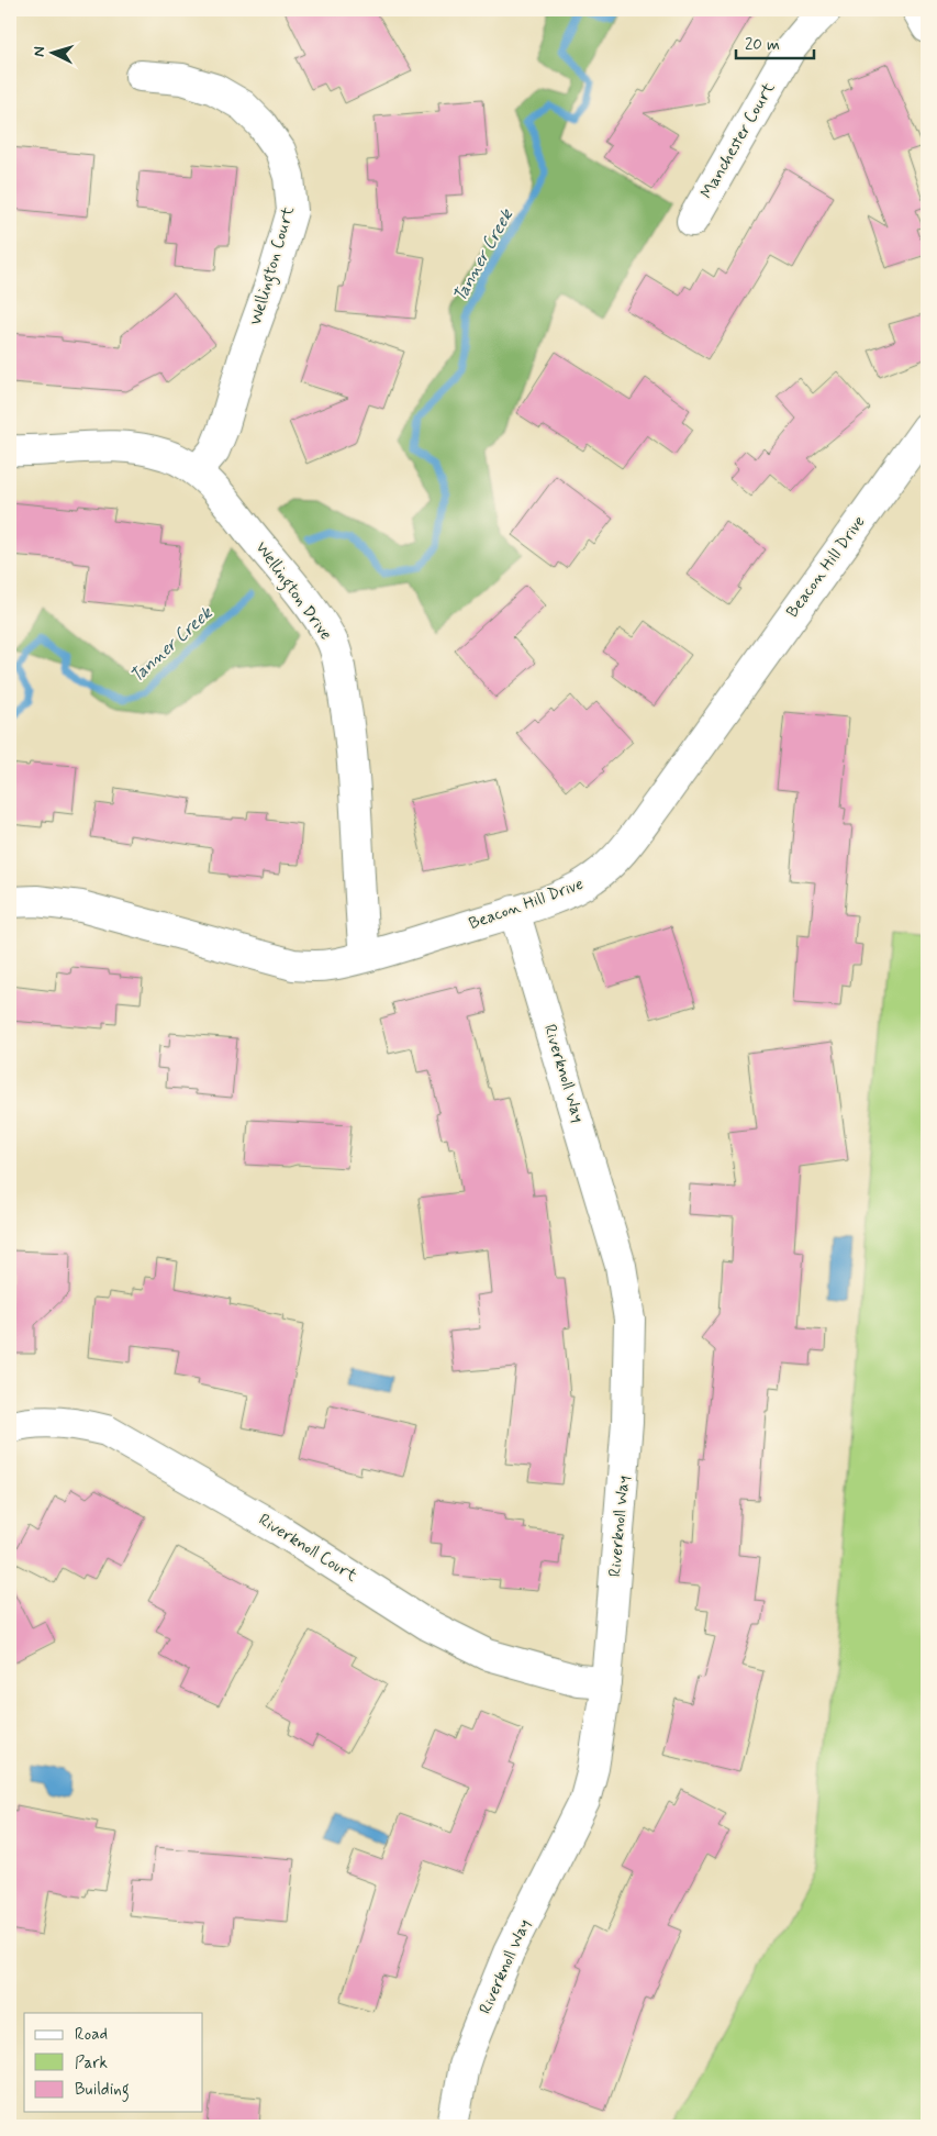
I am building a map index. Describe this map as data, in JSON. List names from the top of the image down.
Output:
{
  "streets": {
    "street": [
      "Manchester Court",
      "Wellington Court",
      "Beacon Hill Drive",
      "Wellington Drive",
      "Riverknoll Way",
      "Riverknoll Court"
    ]
  },
  "crossings": [
    ["Wellington Court", "Wellington Drive"],
    ["Beacon Hill Drive", "Wellington Drive"],
    ["Beacon Hill Drive", "Riverknoll Way"],
    ["Riverknoll Way", "Riverknoll Court"]
  ],
  "water": ["Tanner Creek"],
  "legend": ["Road", "Park", "Building"],
  "scale_bar": "20 m",
  "north": "left"
}
